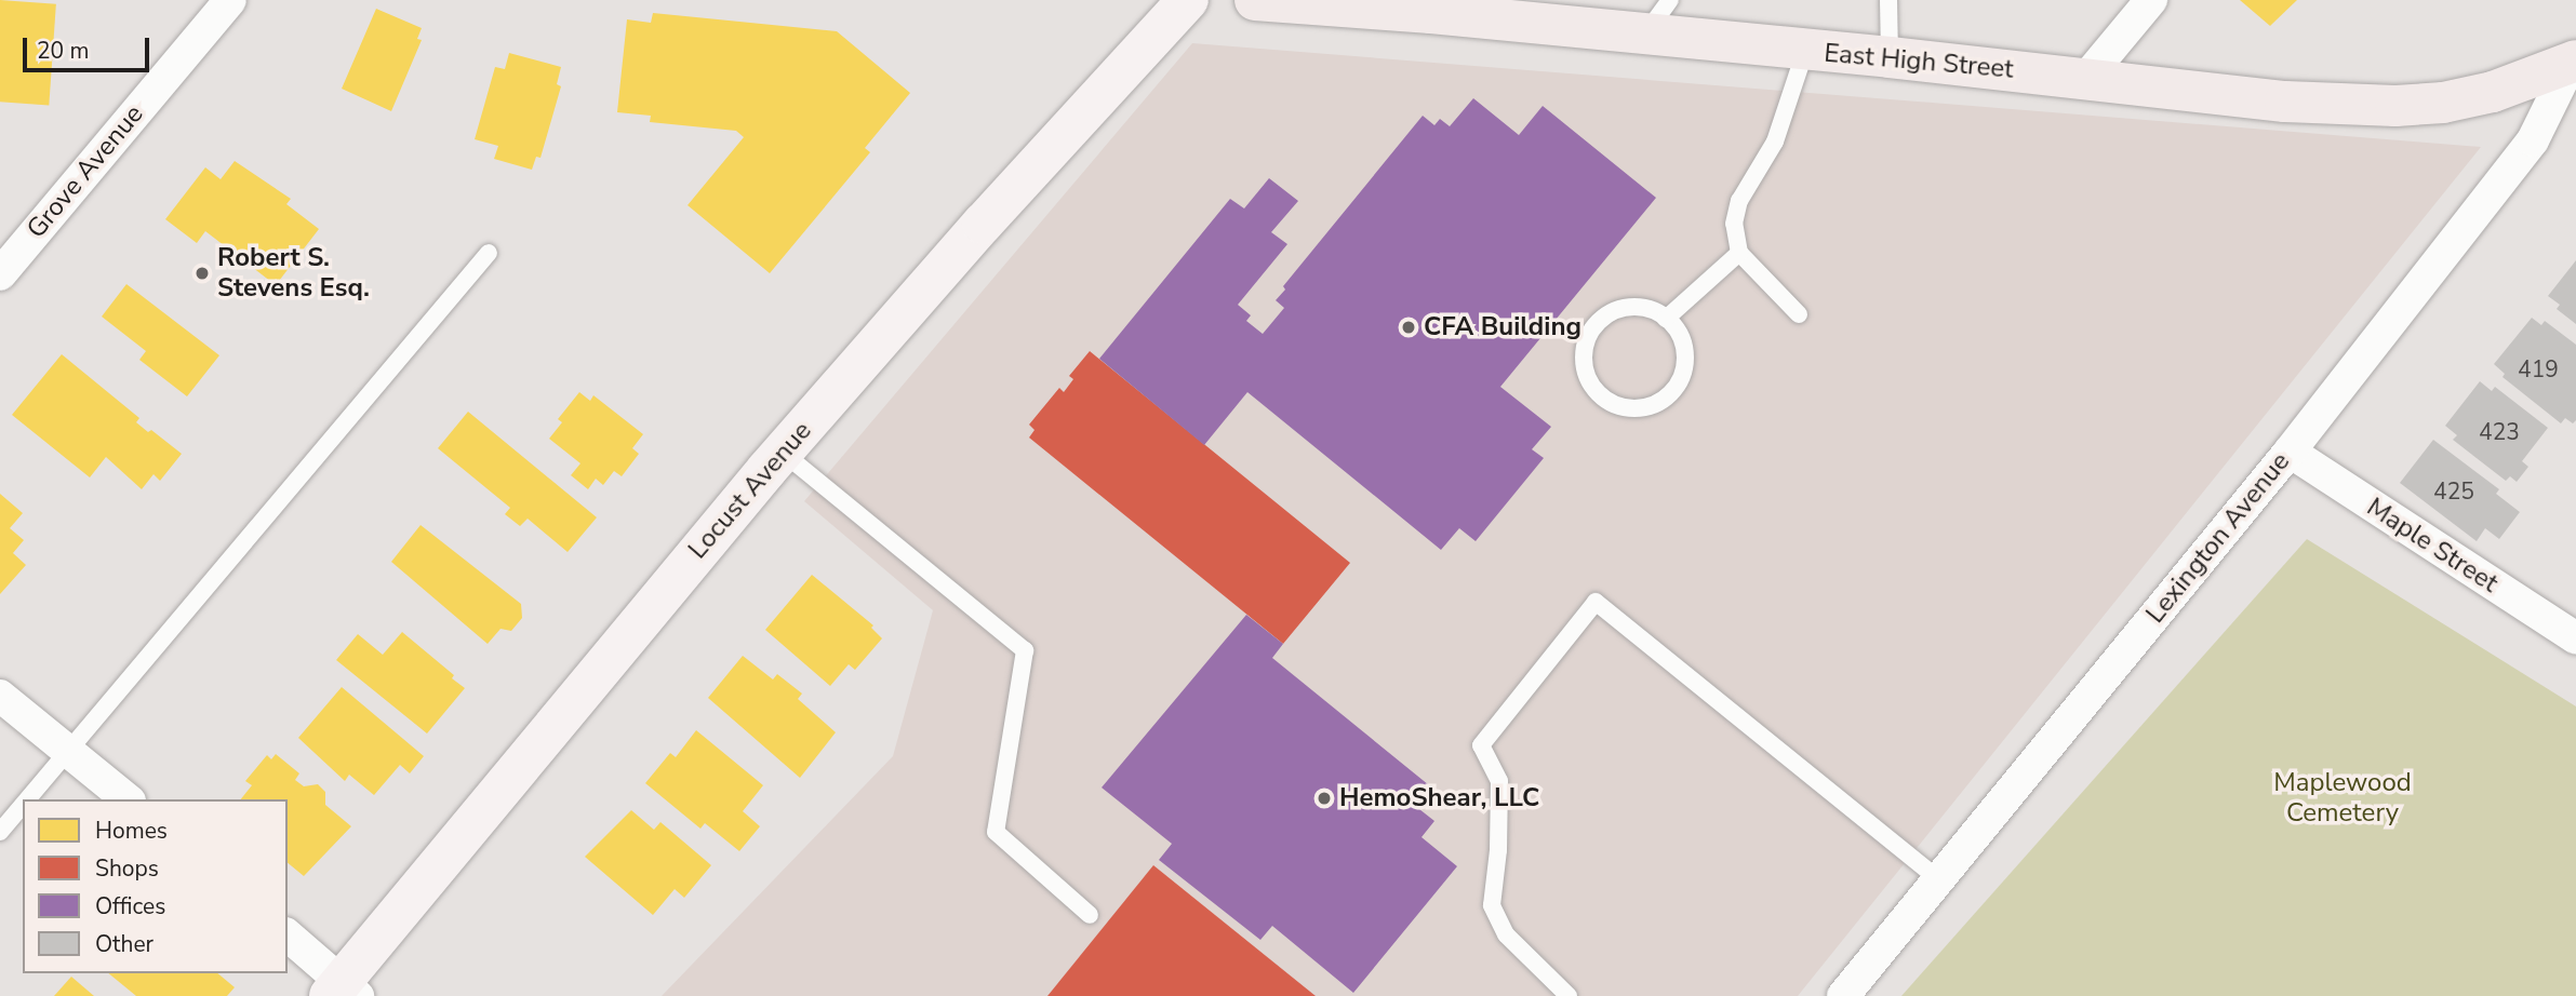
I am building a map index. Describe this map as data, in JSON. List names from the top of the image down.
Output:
{
  "streets": {
    "main road": ["East High Street"],
    "street": [
      "Grove Avenue",
      "Locust Avenue",
      "Lexington Avenue",
      "Maple Street"
    ]
  },
  "crossings": [
    ["East High Street", "Lexington Avenue"],
    ["Lexington Avenue", "Maple Street"]
  ],
  "parks": ["Maplewood Cemetery"],
  "places": ["Robert S. Stevens Esq.", "CFA Building", "HemoShear, LLC"],
  "house_numbers": ["419", "423", "425"],
  "legend": [
    "Homes",
    "Shops",
    "Offices",
    "Other"
  ],
  "scale_bar": "20 m"
}
